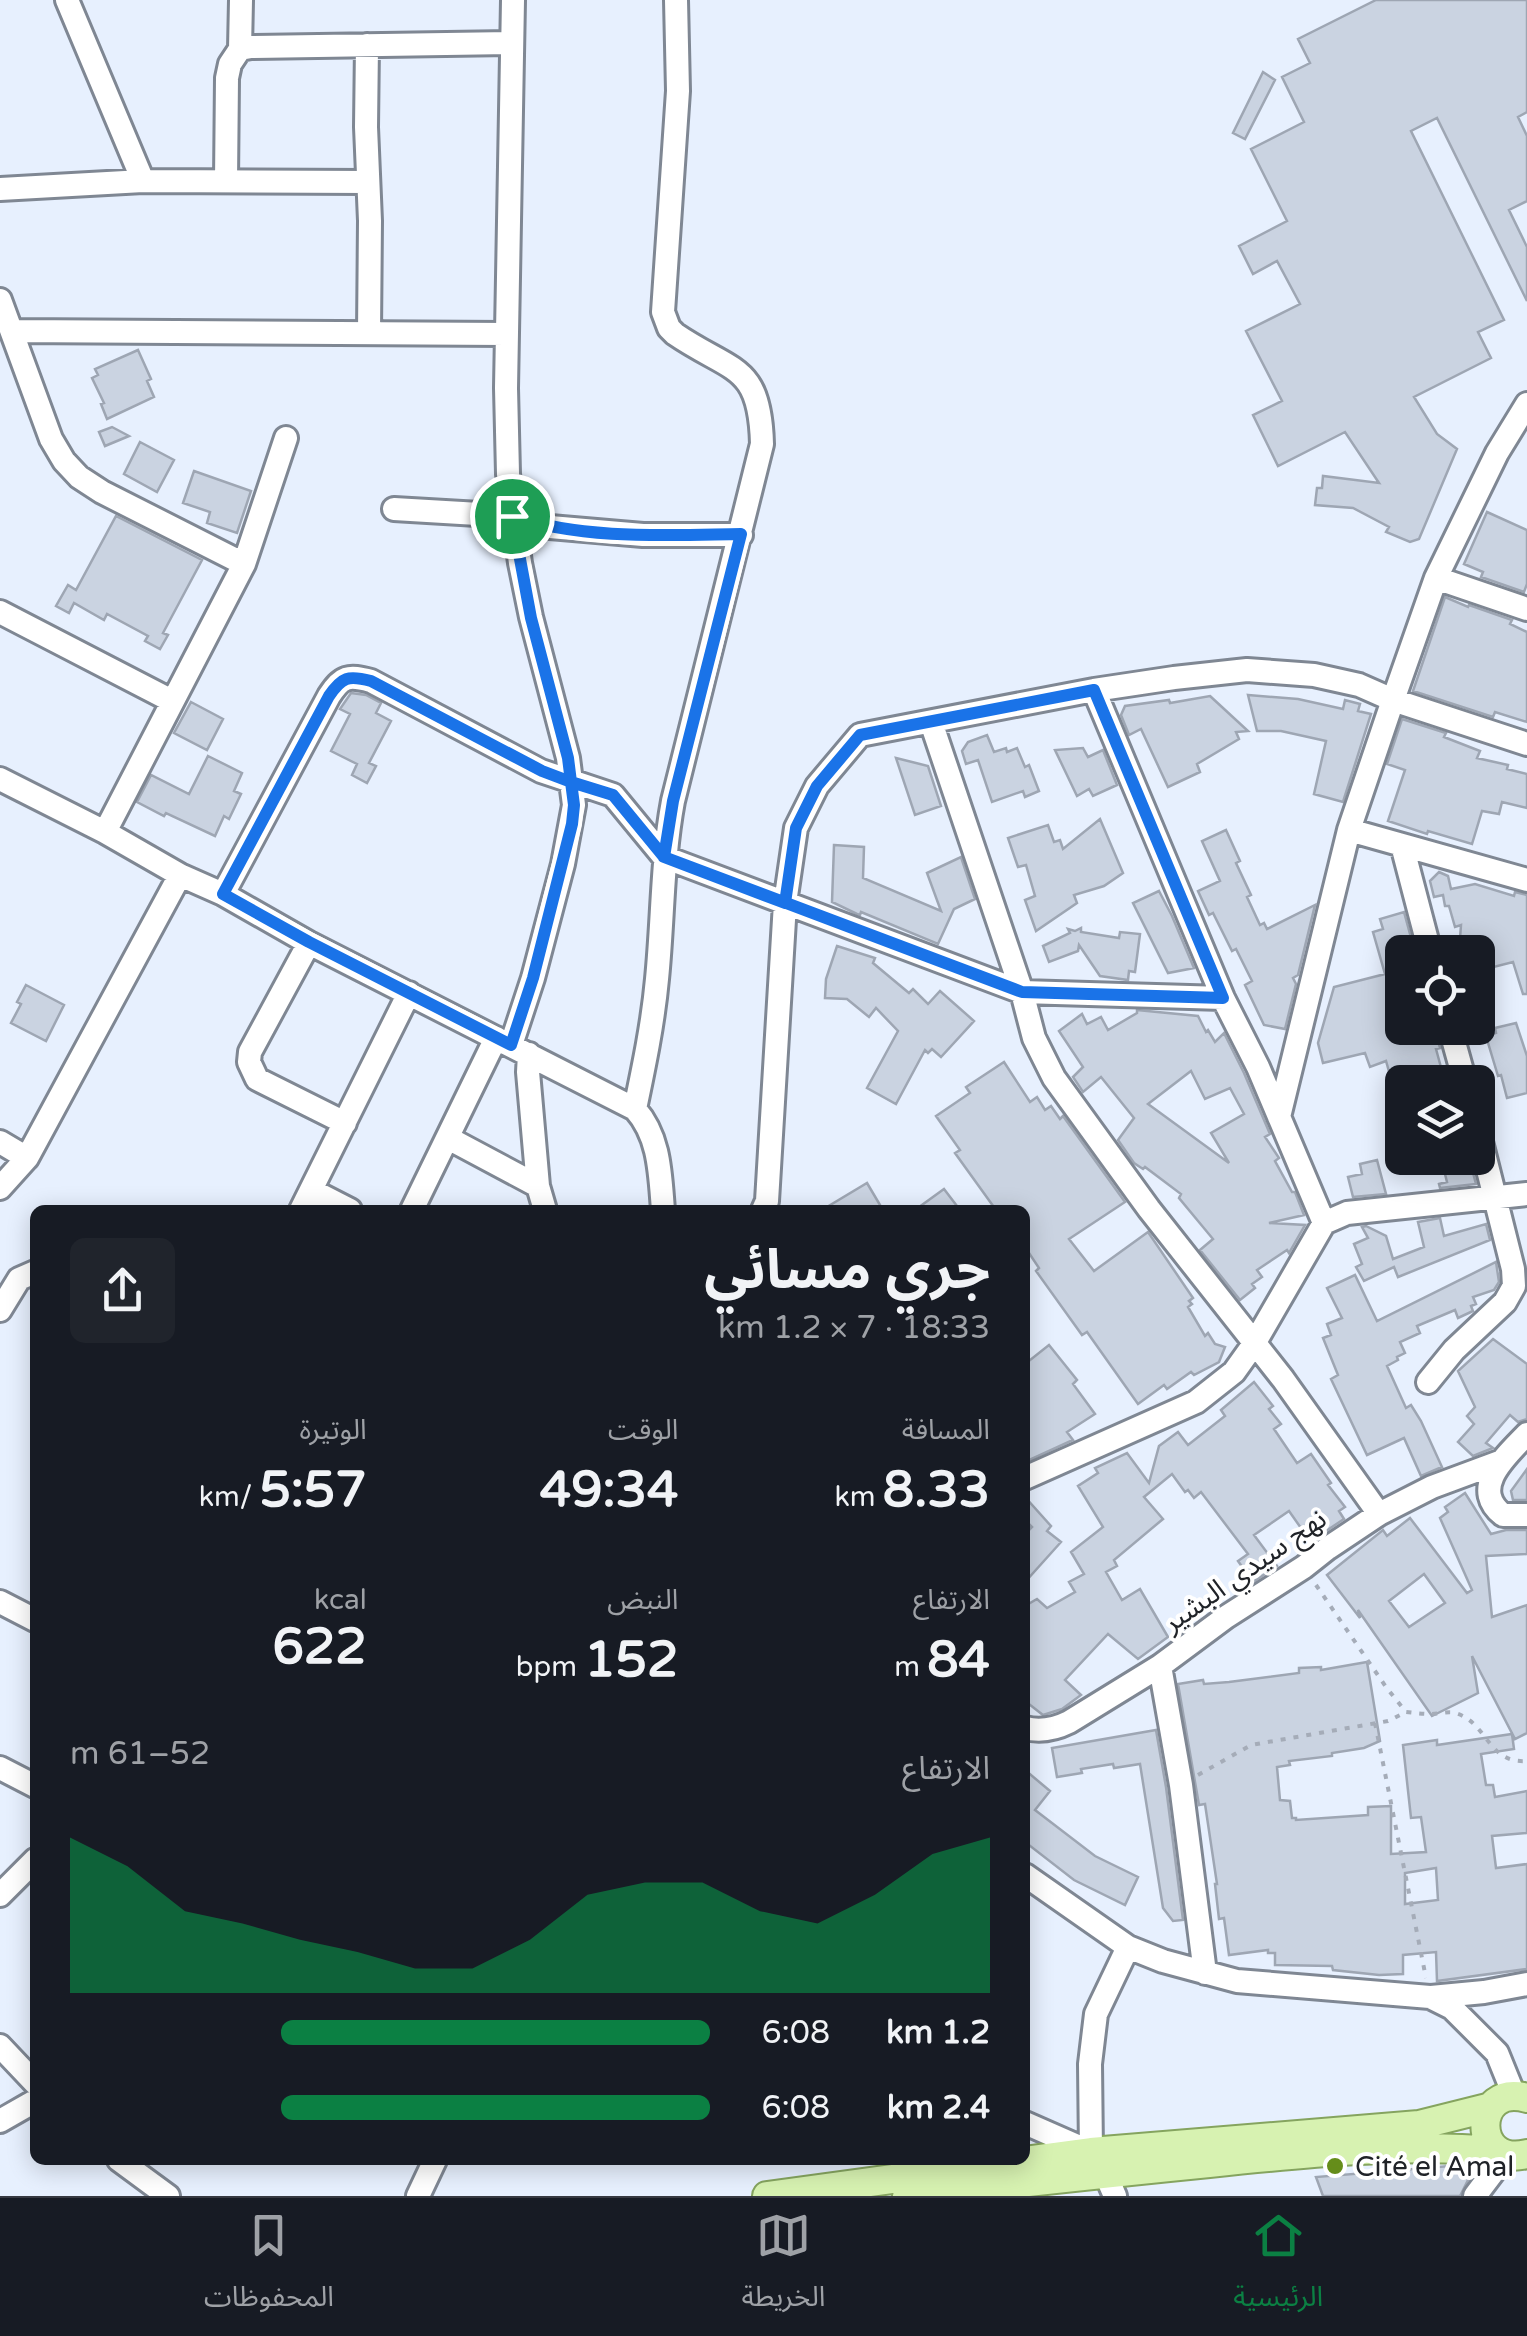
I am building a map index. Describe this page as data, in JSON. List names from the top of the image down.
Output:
{
  "streets": {
    "street": ["نهج سيدي البشير"]
  },
  "places": ["Cité el Amal"],
  "page": {
    "heading": ["جري مسائي", "18:33 · 7 × 1.2 km"],
    "stats": [
      ["المسافة", "8.33 km"],
      ["الوقت", "49:34"],
      ["الوتيرة", "5:57 /km"],
      ["الارتفاع", "84 m"],
      ["النبض", "152 bpm"],
      ["kcal", "622"]
    ],
    "chart": ["الارتفاع", "52–61 m"],
    "list": [
      {
        "name": "1.2 km",
        "note": "6:08"
      },
      {
        "name": "2.4 km",
        "note": "6:08"
      }
    ],
    "tabs": ["الرئيسية", "الخريطة", "المحفوظات"]
  }
}
